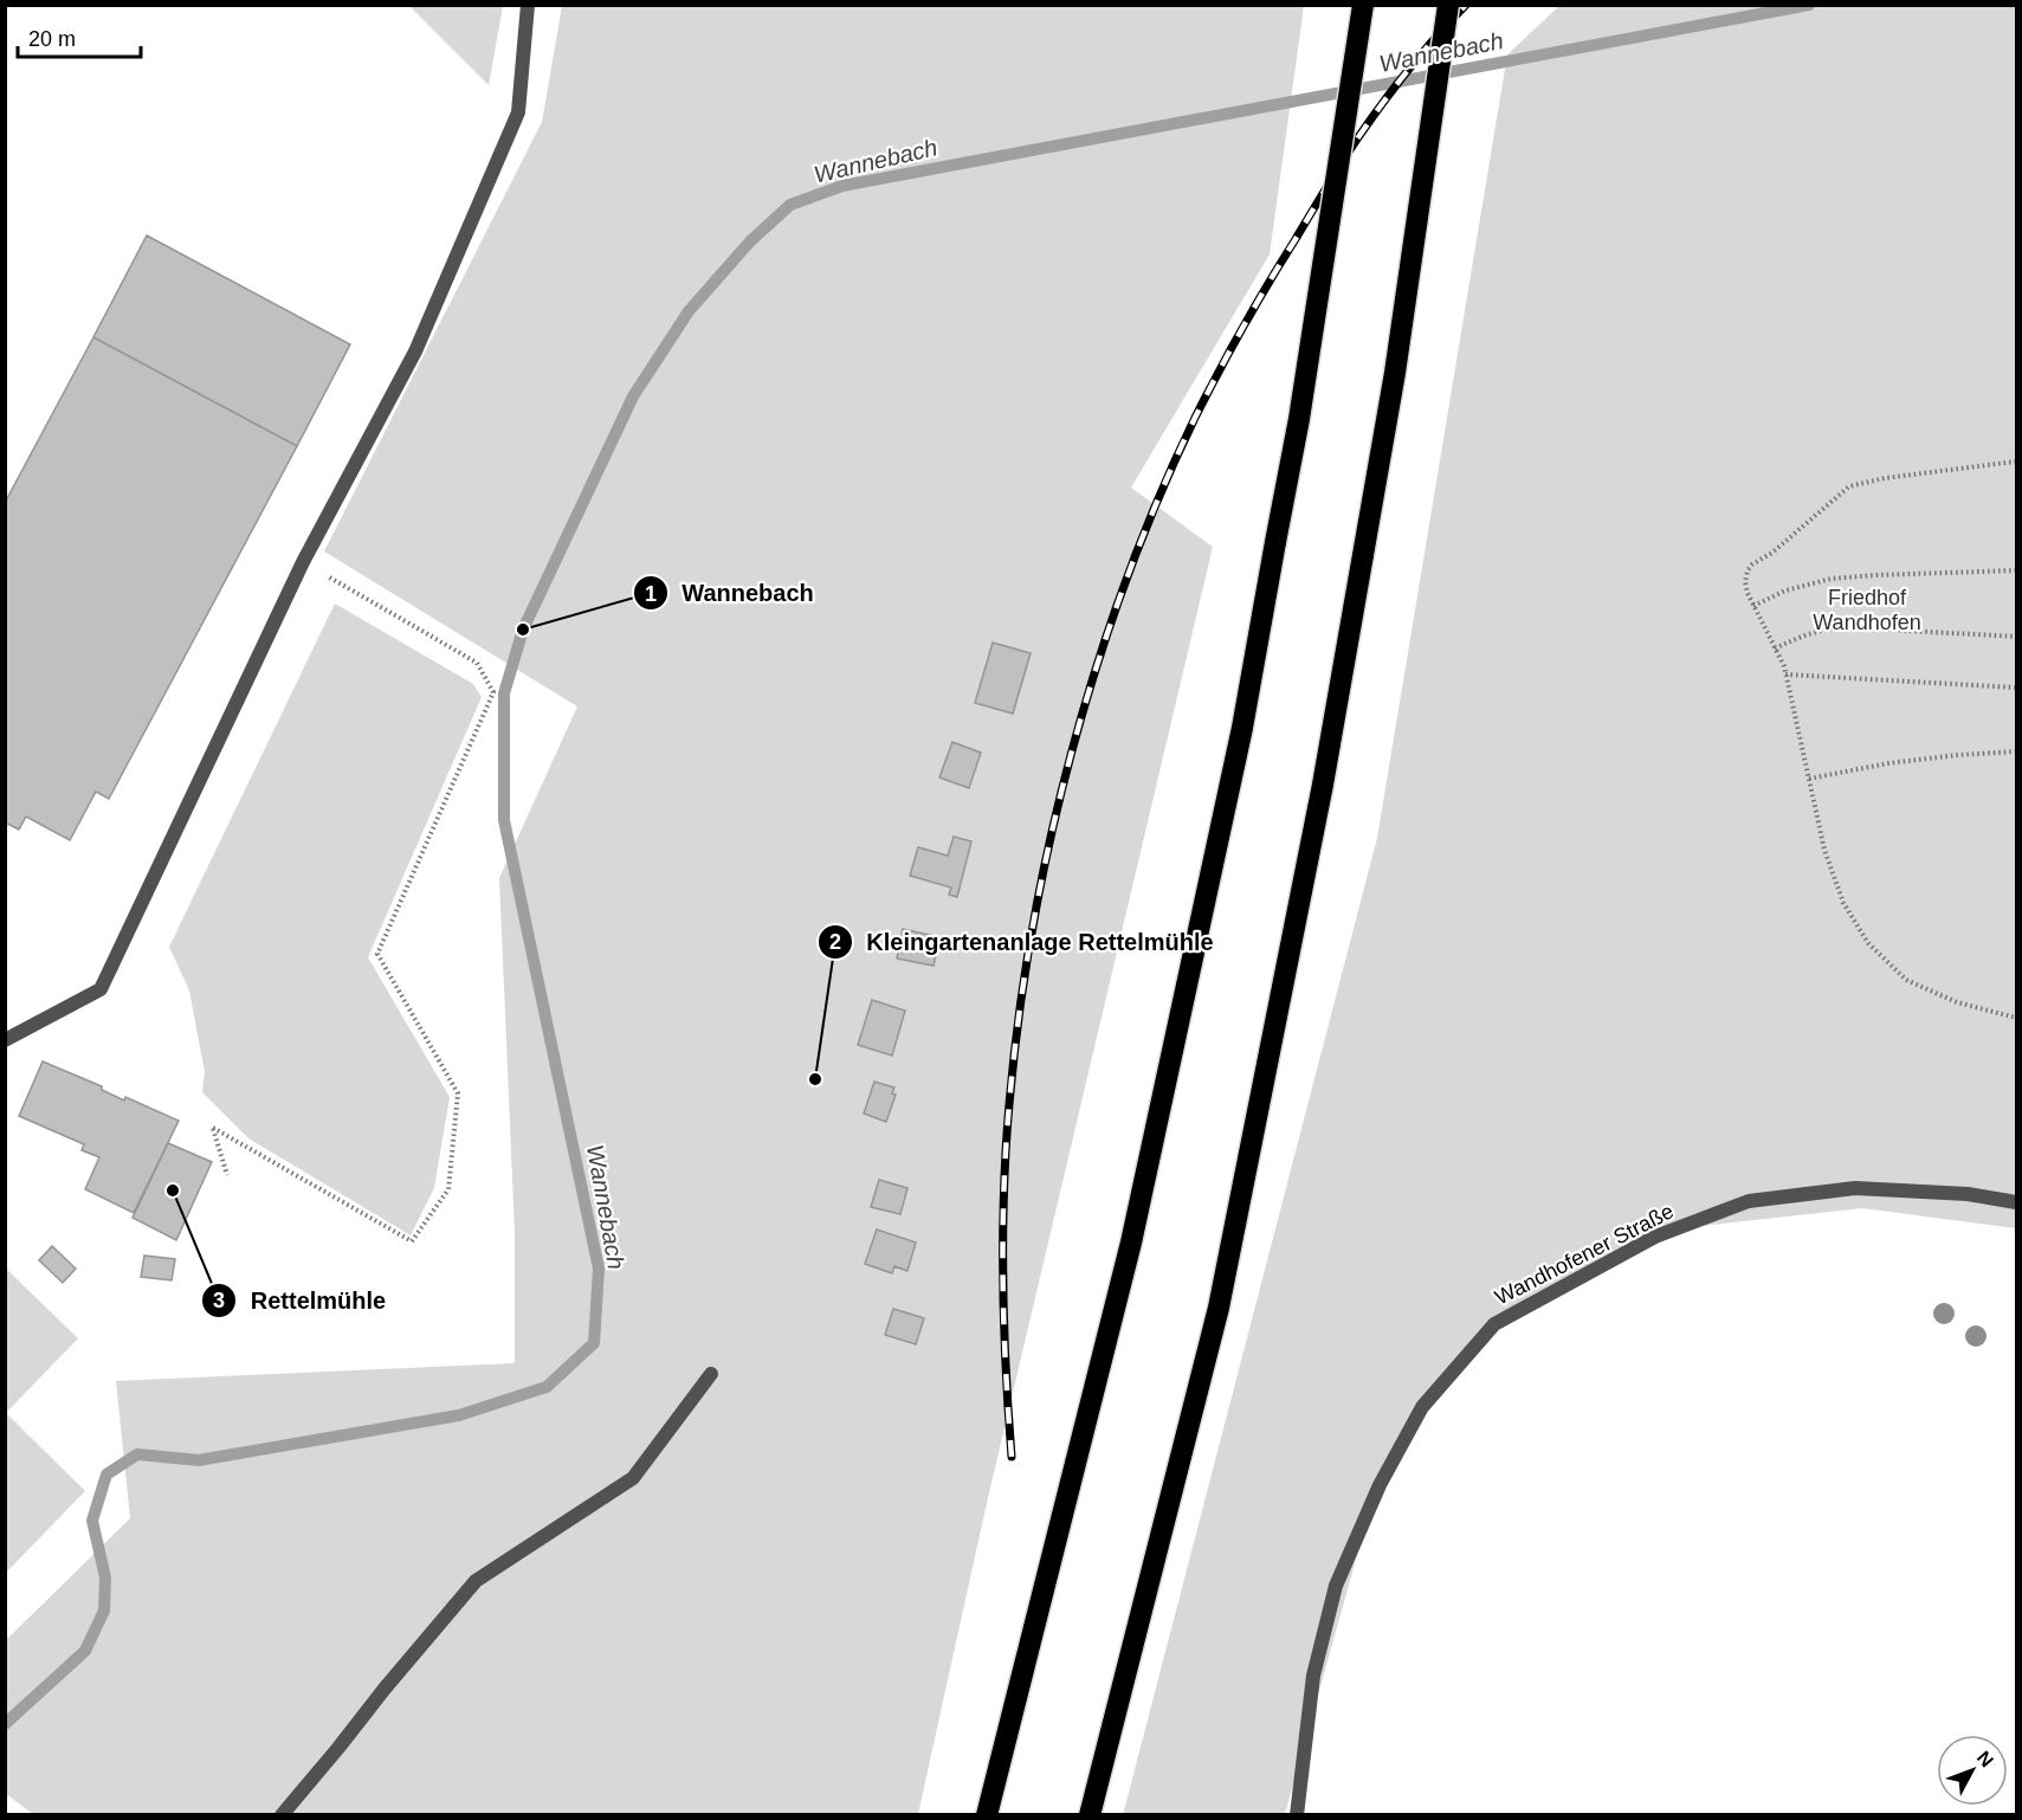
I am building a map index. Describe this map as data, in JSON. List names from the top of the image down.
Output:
{
  "streets": {
    "street": ["Wandhofener Straße"]
  },
  "water": ["Wannebach"],
  "parks": ["Friedhof Wandhofen"],
  "places": ["Wannebach", "Kleingartenanlage Rettelmühle", "Rettelmühle"],
  "scale_bar": "20 m",
  "north": "top right"
}
